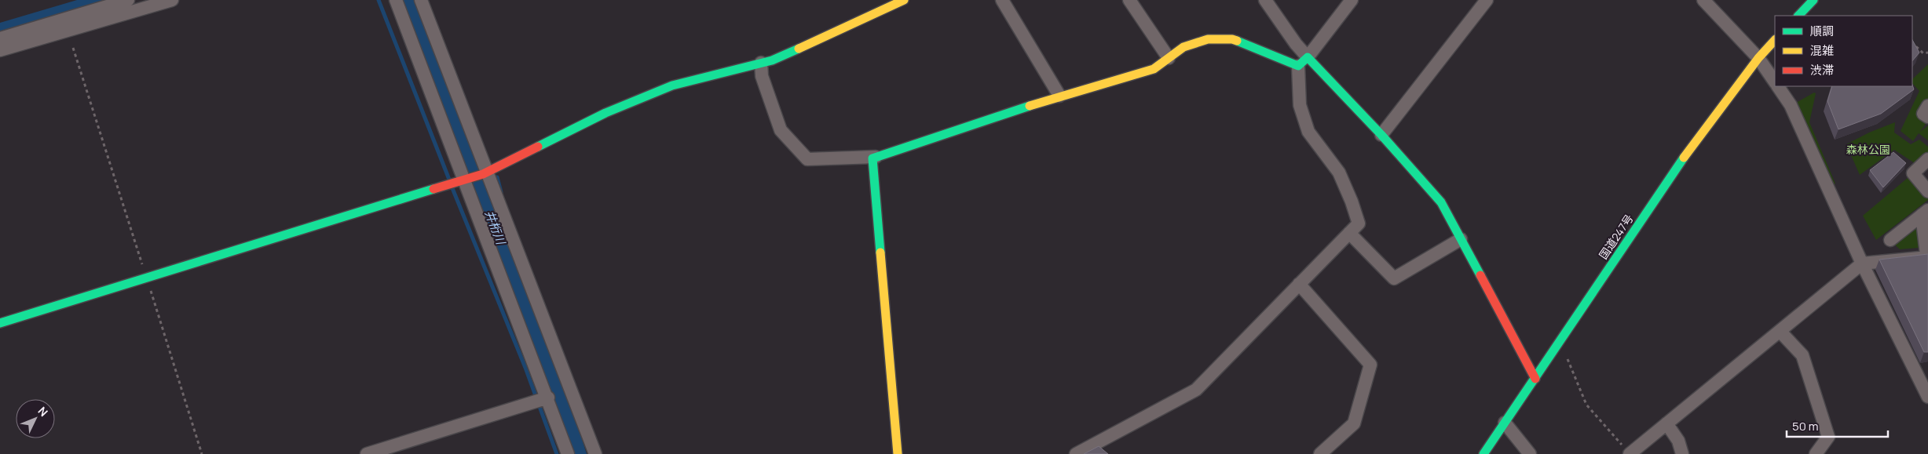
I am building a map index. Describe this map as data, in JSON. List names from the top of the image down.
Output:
{
  "streets": {
    "main road": ["国道247号"]
  },
  "water": ["井桁川"],
  "parks": ["森林公園"],
  "legend": ["順調", "混雑", "渋滞"],
  "scale_bar": "50 m",
  "north": "top right"
}
